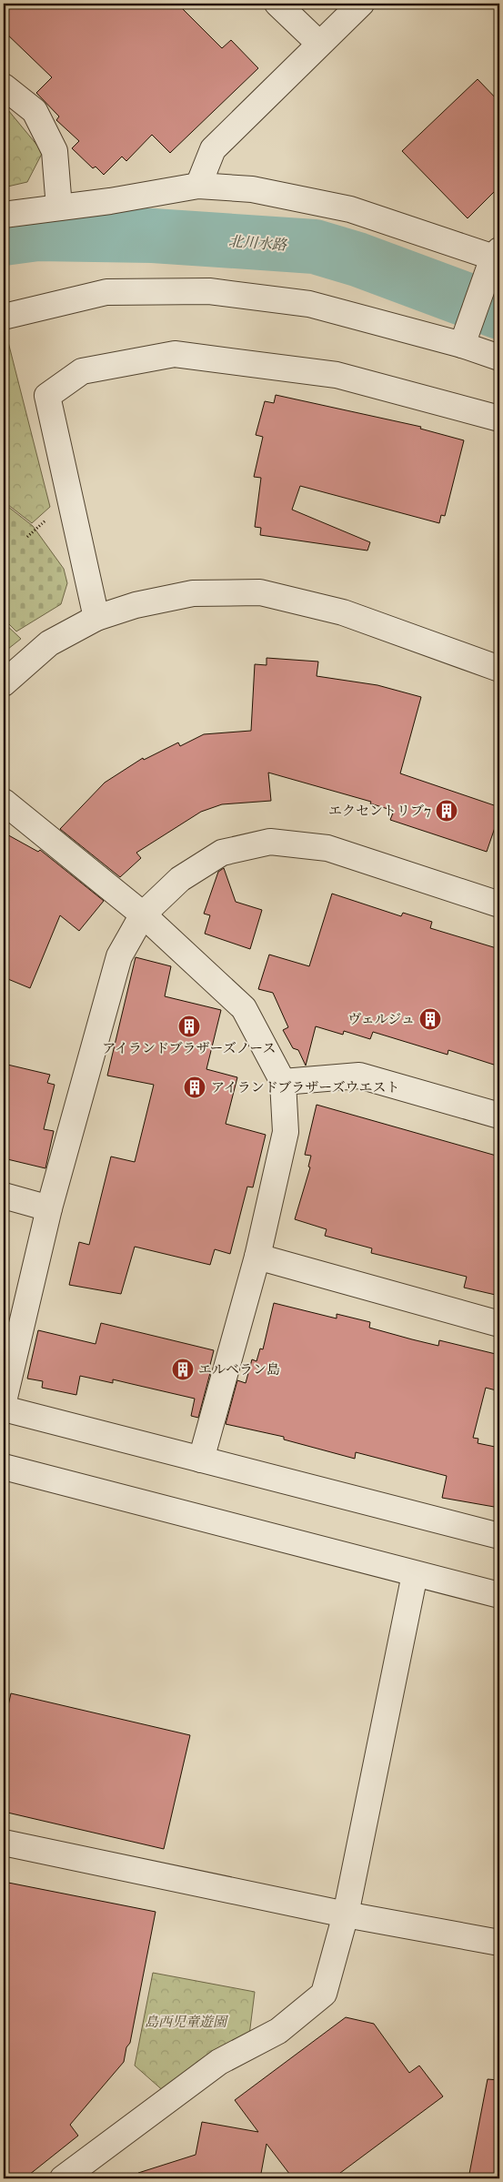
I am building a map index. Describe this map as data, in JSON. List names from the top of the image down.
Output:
{
  "water": ["北川水路"],
  "parks": ["島西児童遊園"],
  "places": {
    "building": [
      "エクセントリブ7",
      "ヴェルジュ",
      "アイランドブラザーズノース",
      "アイランドブラザーズウエスト",
      "エルベラン島"
    ]
  }
}
